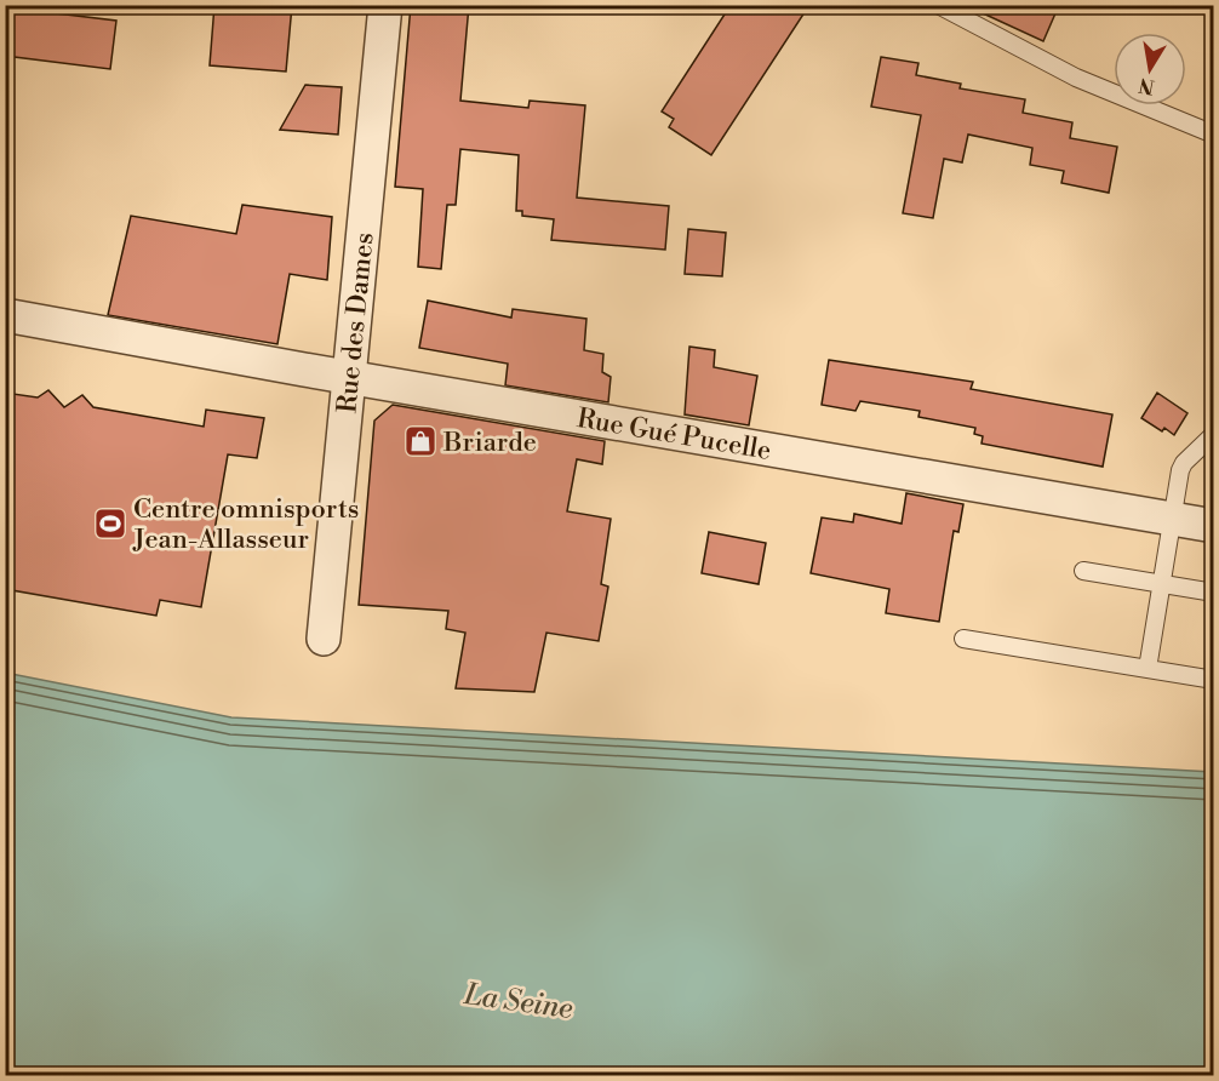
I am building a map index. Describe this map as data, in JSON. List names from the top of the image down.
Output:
{
  "streets": {
    "street": ["Rue des Dames", "Rue Gué Pucelle"]
  },
  "crossings": [
    ["Rue des Dames", "Rue Gué Pucelle"]
  ],
  "water": ["La Seine"],
  "places": {
    "shop": ["Briarde"],
    "sports": ["Centre omnisports Jean-Allasseur"]
  },
  "north": "bottom"
}
